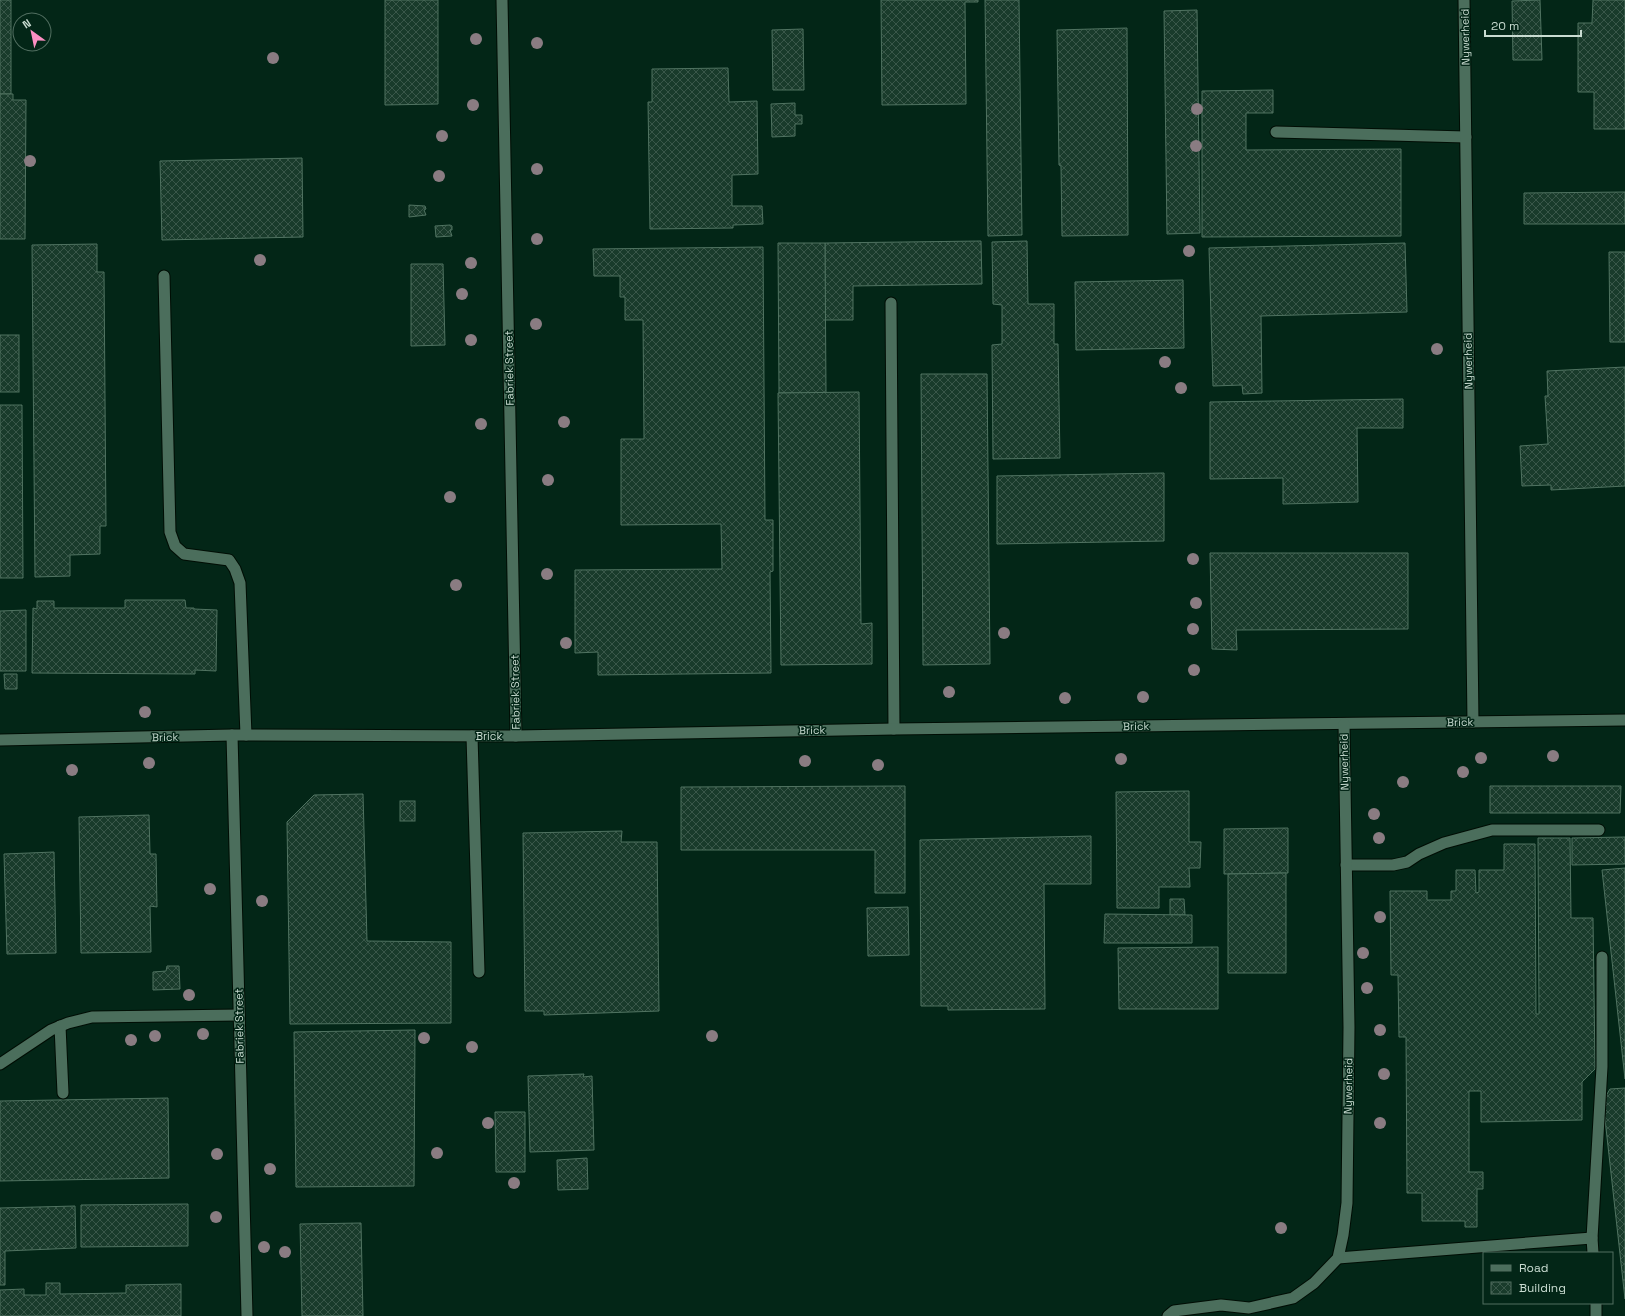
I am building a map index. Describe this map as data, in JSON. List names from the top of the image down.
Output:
{
  "streets": {
    "street": ["Nywerheid", "Fabriek Street", "Brick"]
  },
  "crossings": [
    ["Nywerheid", "Brick"],
    ["Fabriek Street", "Brick"]
  ],
  "legend": ["Road", "Building"],
  "scale_bar": "20 m",
  "north": "top left"
}
